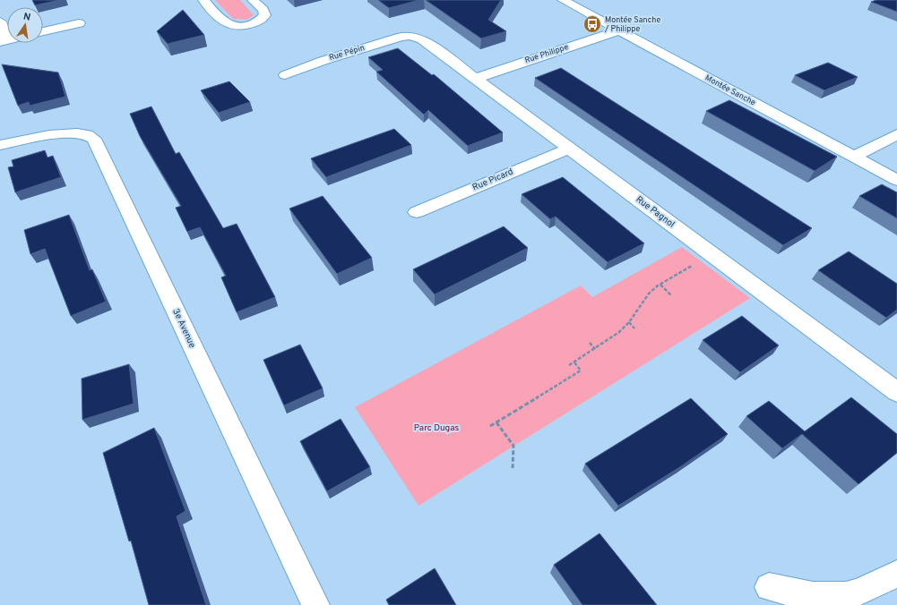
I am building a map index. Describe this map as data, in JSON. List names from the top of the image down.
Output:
{
  "streets": {
    "street": [
      "Rue Pépin",
      "Rue Philippe",
      "Montée Sanche",
      "Rue Picard",
      "Rue Pagnol",
      "3e Avenue"
    ]
  },
  "crossings": [
    ["Rue Pépin", "Rue Pagnol"],
    ["Rue Philippe", "Montée Sanche"],
    ["Rue Philippe", "Rue Pagnol"],
    ["Rue Picard", "Rue Pagnol"]
  ],
  "parks": ["Parc Dugas"],
  "places": {
    "bus stop": ["Montée Sanche / Philippe"]
  },
  "north": "top"
}
